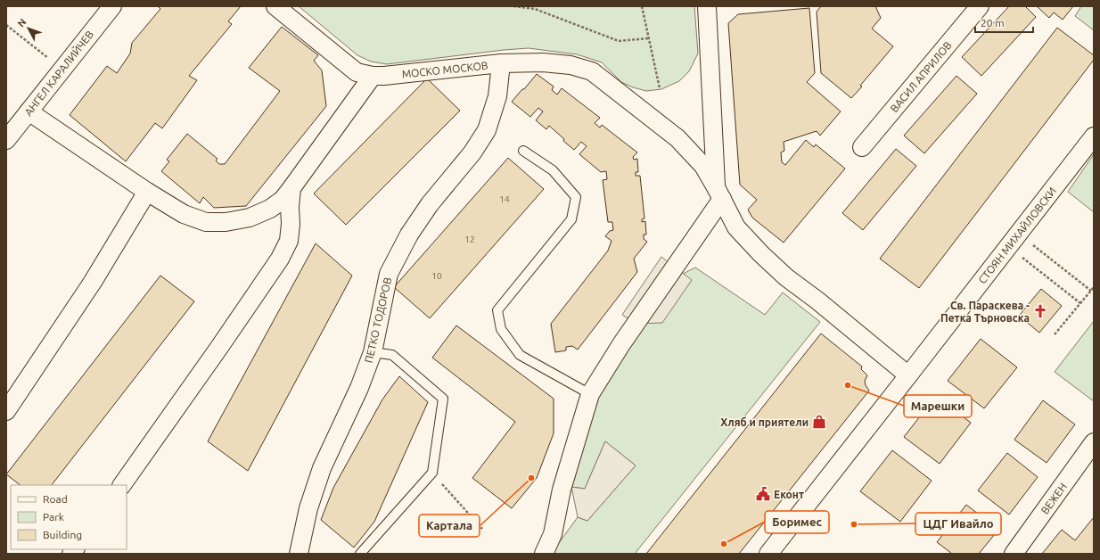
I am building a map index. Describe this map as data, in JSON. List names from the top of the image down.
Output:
{
  "streets": {
    "street": [
      "МОСКО МОСКОВ",
      "АНГЕЛ КАРАЛИЙЧЕВ",
      "ВАСИЛ АПРИЛОВ",
      "СТОЯН МИХАЙЛОВСКИ",
      "ПЕТКО ТОДОРОВ",
      "ВЕЖЕН"
    ]
  },
  "crossings": [
    ["МОСКО МОСКОВ", "СТОЯН МИХАЙЛОВСКИ"],
    ["МОСКО МОСКОВ", "ПЕТКО ТОДОРОВ"]
  ],
  "places": {
    "church": ["Св. Параскева - Петка Търновска"],
    "other": [
      "Марешки",
      "Картала",
      "ЦДГ Ивайло",
      "Боримес"
    ],
    "shop": ["Хляб и приятели"],
    "public building": ["Еконт"]
  },
  "house_numbers": ["14", "12", "10"],
  "legend": ["Road", "Park", "Building"],
  "scale_bar": "20 m",
  "north": "top left"
}
